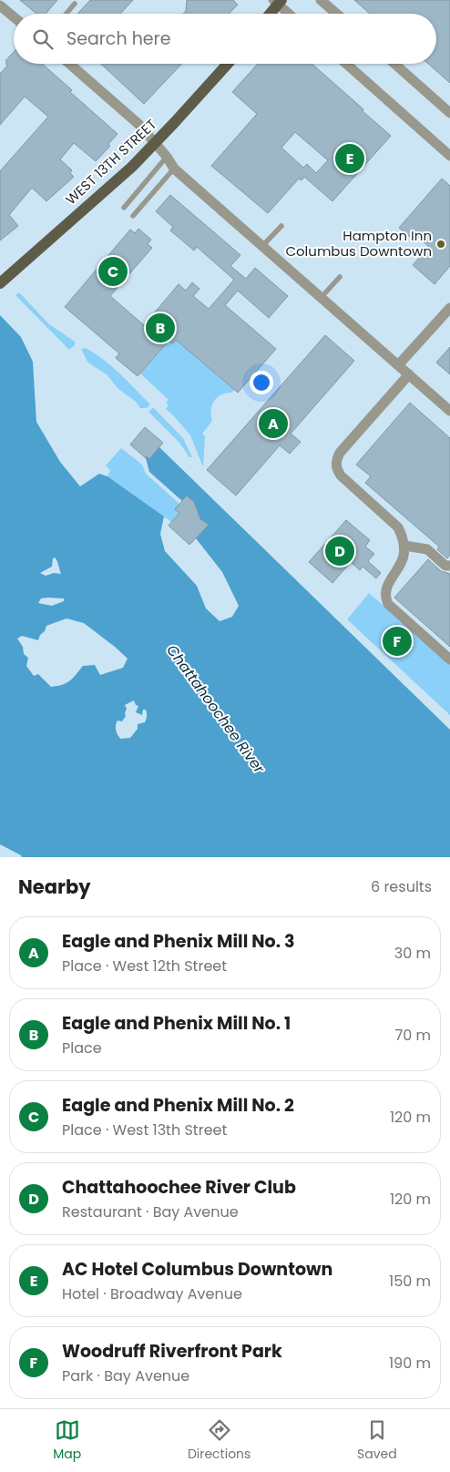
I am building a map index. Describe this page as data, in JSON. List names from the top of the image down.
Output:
{
  "streets": {
    "main road": ["WEST 13TH STREET"]
  },
  "water": ["Chattahoochee River"],
  "places": ["Hampton Inn Columbus Downtown"],
  "page": {
    "search": "Search here",
    "pins": [
      "E",
      "C",
      "B",
      "A",
      "D",
      "F"
    ],
    "heading": ["Nearby", "6 results"],
    "list": [
      {
        "mark": "A",
        "name": "Eagle and Phenix Mill No. 3",
        "note": "Place · West 12th Street",
        "value": "30 m"
      },
      {
        "mark": "B",
        "name": "Eagle and Phenix Mill No. 1",
        "note": "Place",
        "value": "70 m"
      },
      {
        "mark": "C",
        "name": "Eagle and Phenix Mill No. 2",
        "note": "Place · West 13th Street",
        "value": "120 m"
      },
      {
        "mark": "D",
        "name": "Chattahoochee River Club",
        "note": "Restaurant · Bay Avenue",
        "value": "120 m"
      },
      {
        "mark": "E",
        "name": "AC Hotel Columbus Downtown",
        "note": "Hotel · Broadway Avenue",
        "value": "150 m"
      },
      {
        "mark": "F",
        "name": "Woodruff Riverfront Park",
        "note": "Park · Bay Avenue",
        "value": "190 m"
      }
    ],
    "nav": ["Map", "Directions", "Saved"]
  }
}
